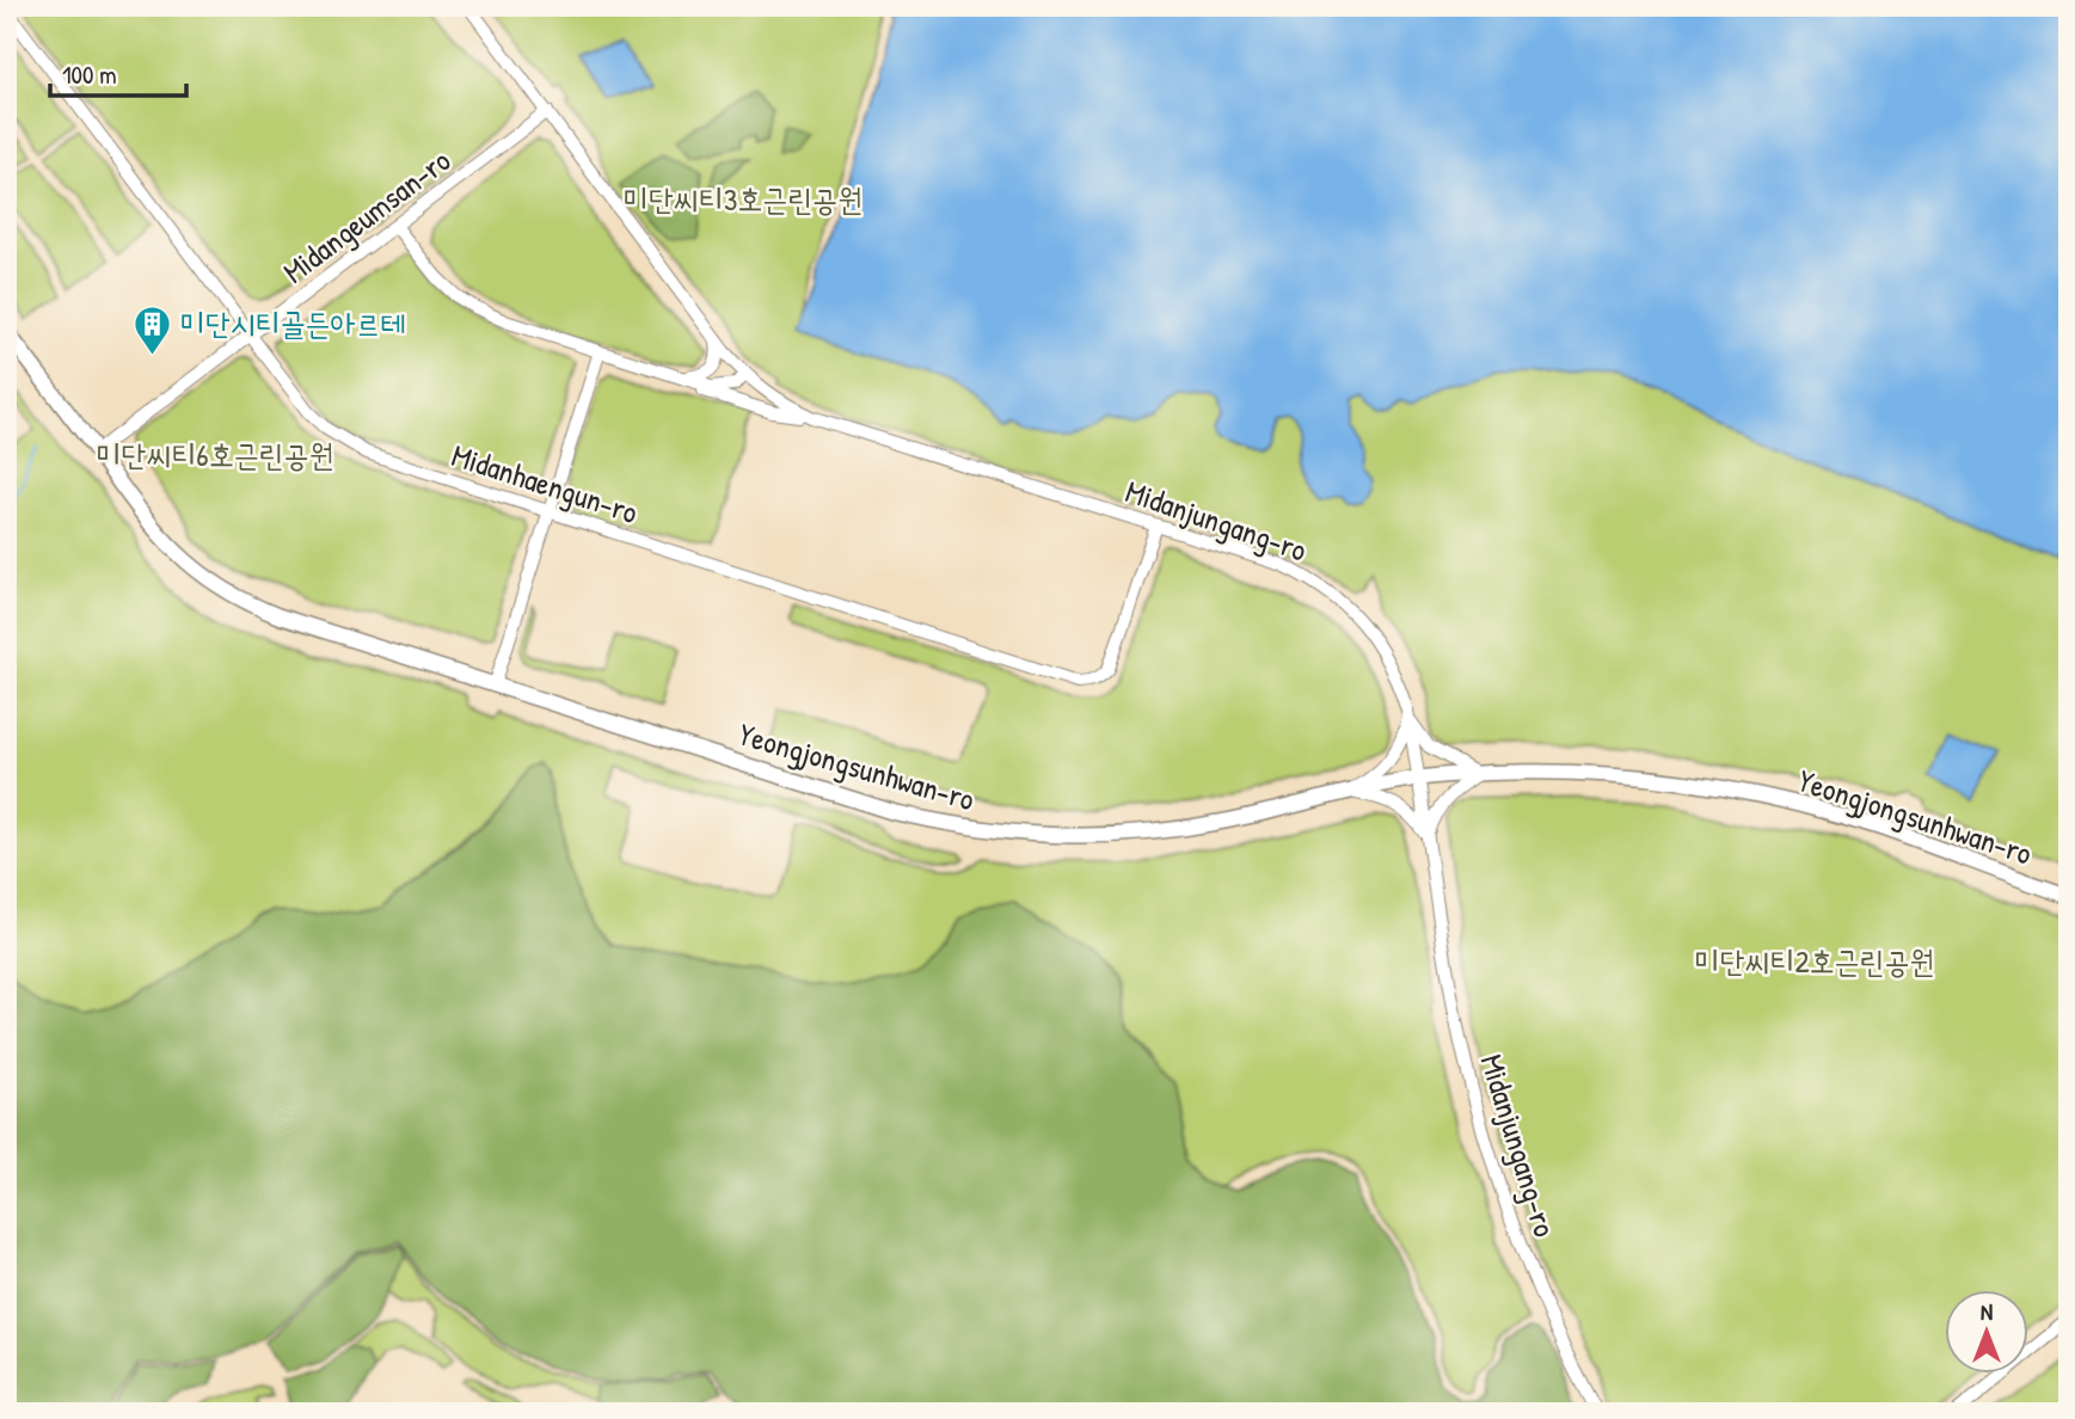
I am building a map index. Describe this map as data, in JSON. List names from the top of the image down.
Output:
{
  "streets": {
    "main road": ["Yeongjongsunhwan-ro"],
    "street": ["Midangeumsan-ro", "Midanhaengun-ro", "Midanjungang-ro"]
  },
  "crossings": [
    ["Midangeumsan-ro", "Midanhaengun-ro"],
    ["Midangeumsan-ro", "Midanjungang-ro"],
    ["Midangeumsan-ro", "Yeongjongsunhwan-ro"],
    ["Midanhaengun-ro", "Midanjungang-ro"],
    ["Midanjungang-ro", "Yeongjongsunhwan-ro"]
  ],
  "parks": ["미단씨티3호근린공원", "미단씨티6호근린공원", "미단씨티2호근린공원"],
  "places": {
    "building": ["미단시티골든아르테"]
  },
  "scale_bar": "100 m",
  "north": "top"
}
